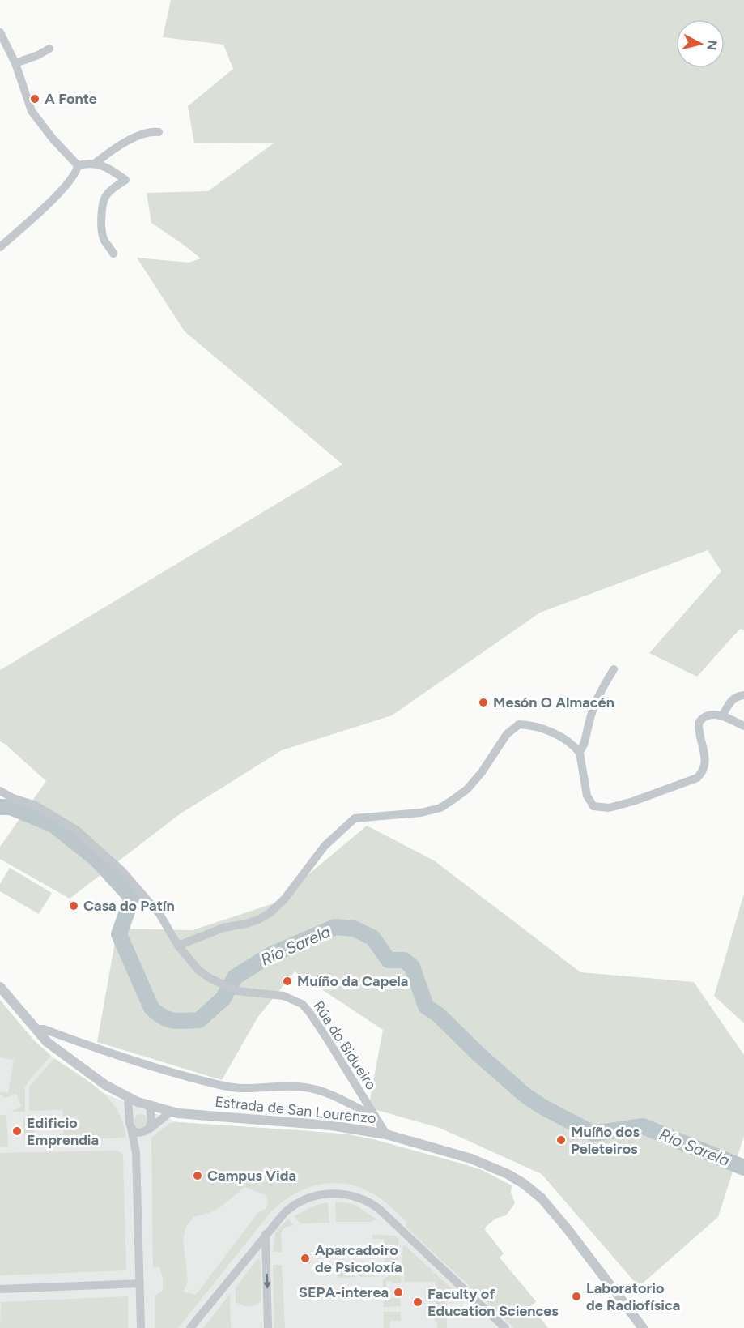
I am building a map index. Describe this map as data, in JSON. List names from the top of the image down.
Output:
{
  "streets": {
    "street": ["Rúa do Bidueiro", "Estrada de San Lourenzo"]
  },
  "crossings": [
    ["Rúa do Bidueiro", "Estrada de San Lourenzo"]
  ],
  "water": ["Río Sarela"],
  "places": [
    "A Fonte",
    "Mesón O Almacén",
    "Casa do Patín",
    "Muíño da Capela",
    "Edificio Emprendia",
    "Muíño dos Peleteiros",
    "Campus Vida",
    "Aparcadoiro de Psicoloxía",
    "SEPA-interea",
    "Laboratorio de Radiofísica",
    "Faculty of Education Sciences"
  ],
  "north": "right"
}
